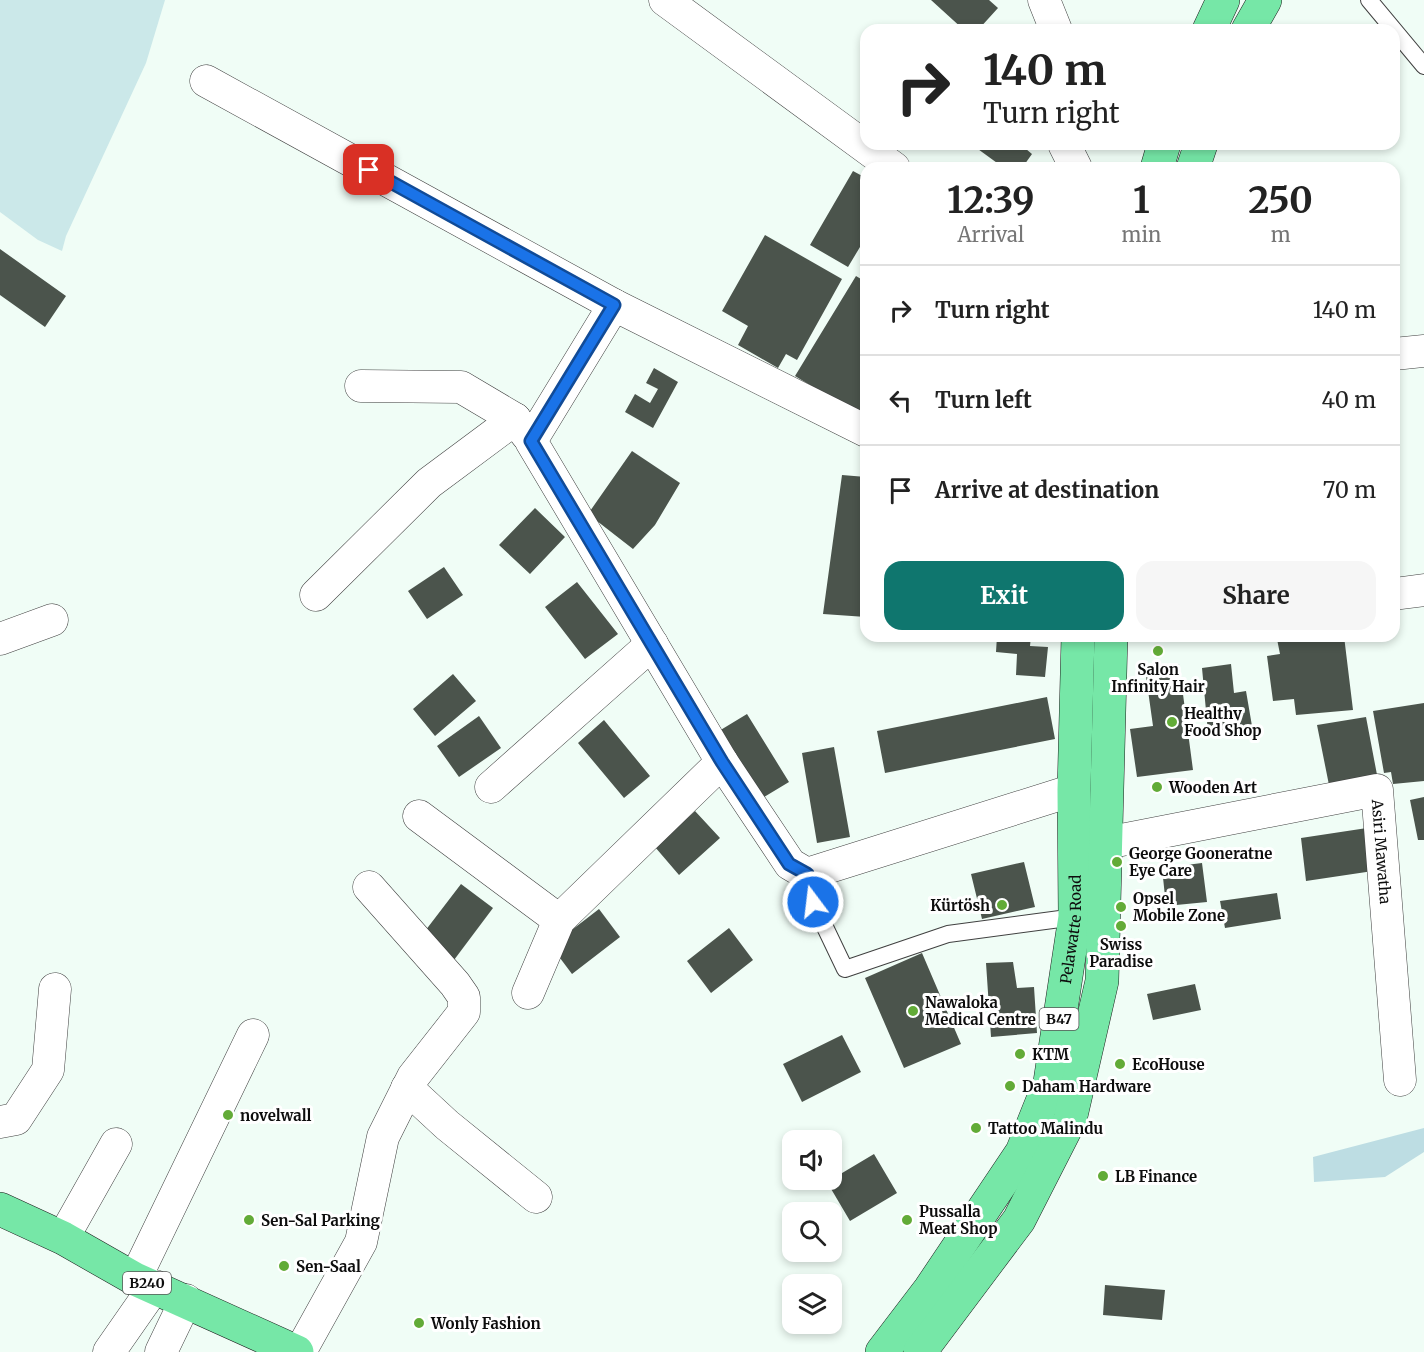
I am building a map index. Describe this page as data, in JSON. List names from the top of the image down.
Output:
{
  "streets": {
    "main road": ["Pelawatte Road", "B47", "B240"],
    "street": ["Asiri Mawatha"]
  },
  "crossings": [
    ["Asiri Mawatha", "B47"]
  ],
  "places": [
    "Salon Infinity Hair",
    "Healthy Food Shop",
    "Wooden Art",
    "George Gooneratne Eye Care",
    "Kürtösh",
    "Opsel Mobile Zone",
    "Swiss Paradise",
    "Nawaloka Medical Centre",
    "KTM",
    "EcoHouse",
    "Daham Hardware",
    "novelwall",
    "Tattoo Malindu",
    "LB Finance",
    "Sen-Sal Parking",
    "Pussalla Meat Shop",
    "Sen-Saal",
    "Wonly Fashion"
  ],
  "page": {
    "turn": ["140 m", "Turn right"],
    "eta": [
      "12:39",
      "Arrival",
      "1",
      "min",
      "250",
      "m"
    ],
    "list": [
      {
        "name": "Turn right",
        "value": "140 m"
      },
      {
        "name": "Turn left",
        "value": "40 m"
      },
      {
        "name": "Arrive at destination",
        "value": "70 m"
      }
    ],
    "buttons": ["Exit", "Share"]
  }
}
